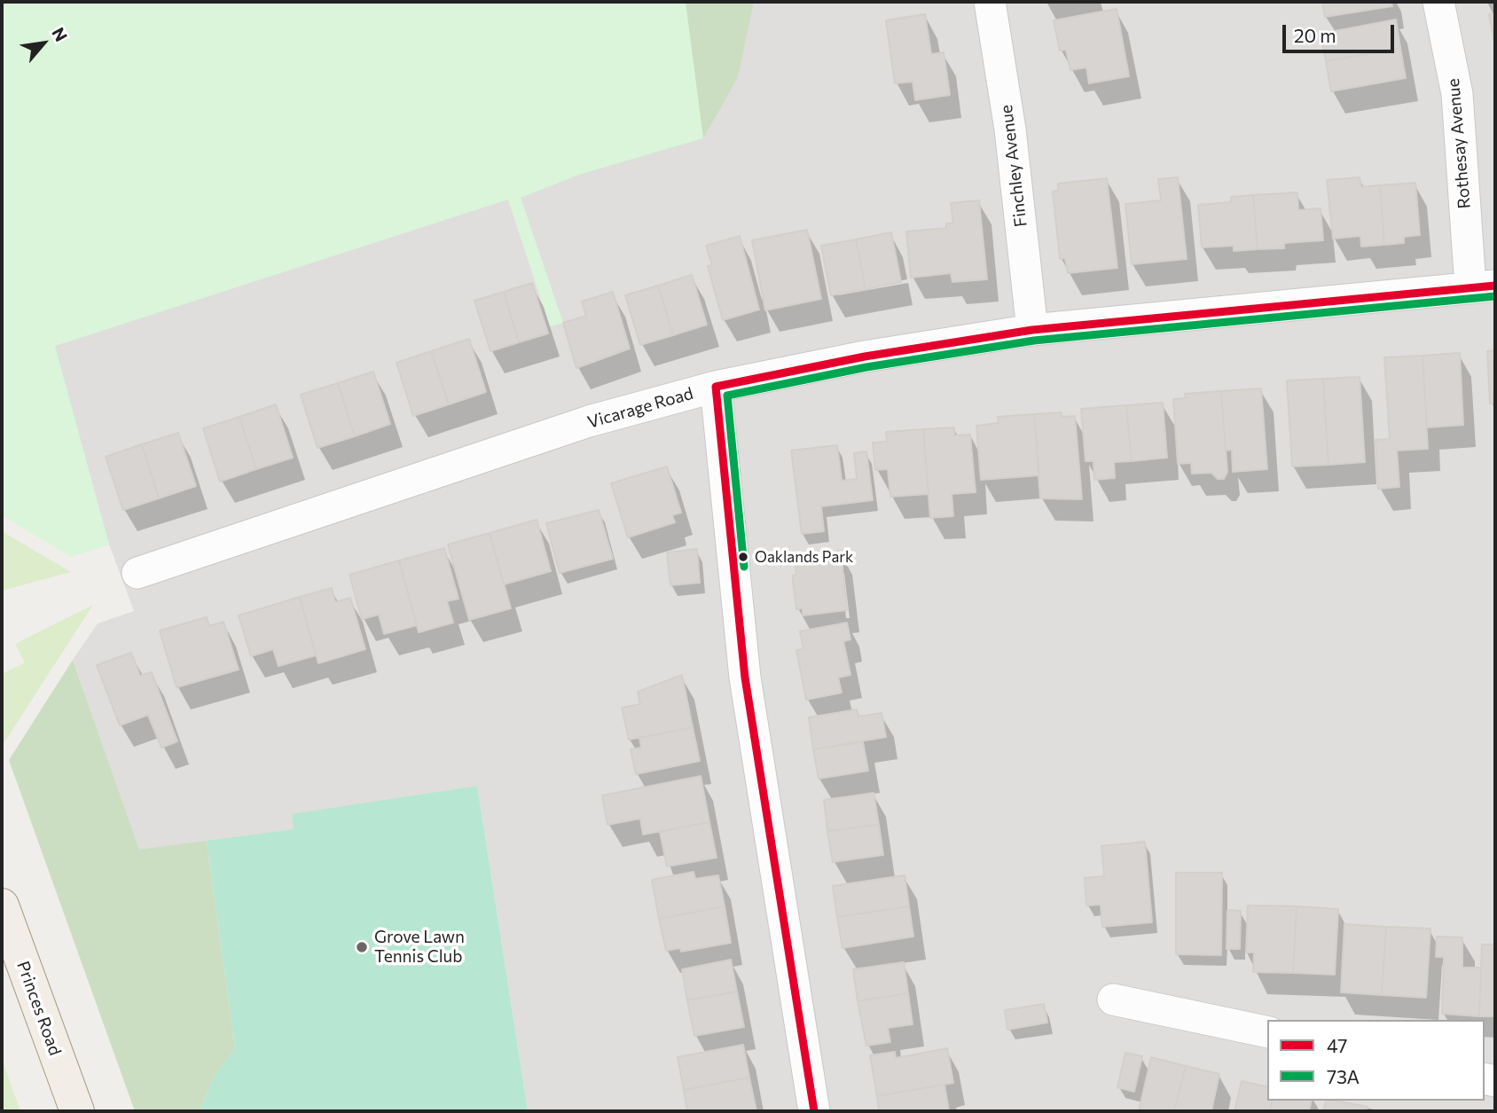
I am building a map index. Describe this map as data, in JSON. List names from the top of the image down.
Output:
{
  "streets": {
    "main road": ["Princes Road"],
    "street": ["Rothesay Avenue", "Finchley Avenue", "Vicarage Road"]
  },
  "crossings": [
    ["Rothesay Avenue", "Vicarage Road"],
    ["Finchley Avenue", "Vicarage Road"]
  ],
  "places": ["Oaklands Park", "Grove Lawn Tennis Club"],
  "lines": ["transit line 47", "transit line 73A"],
  "legend": ["47", "73A"],
  "scale_bar": "20 m",
  "north": "top right"
}
